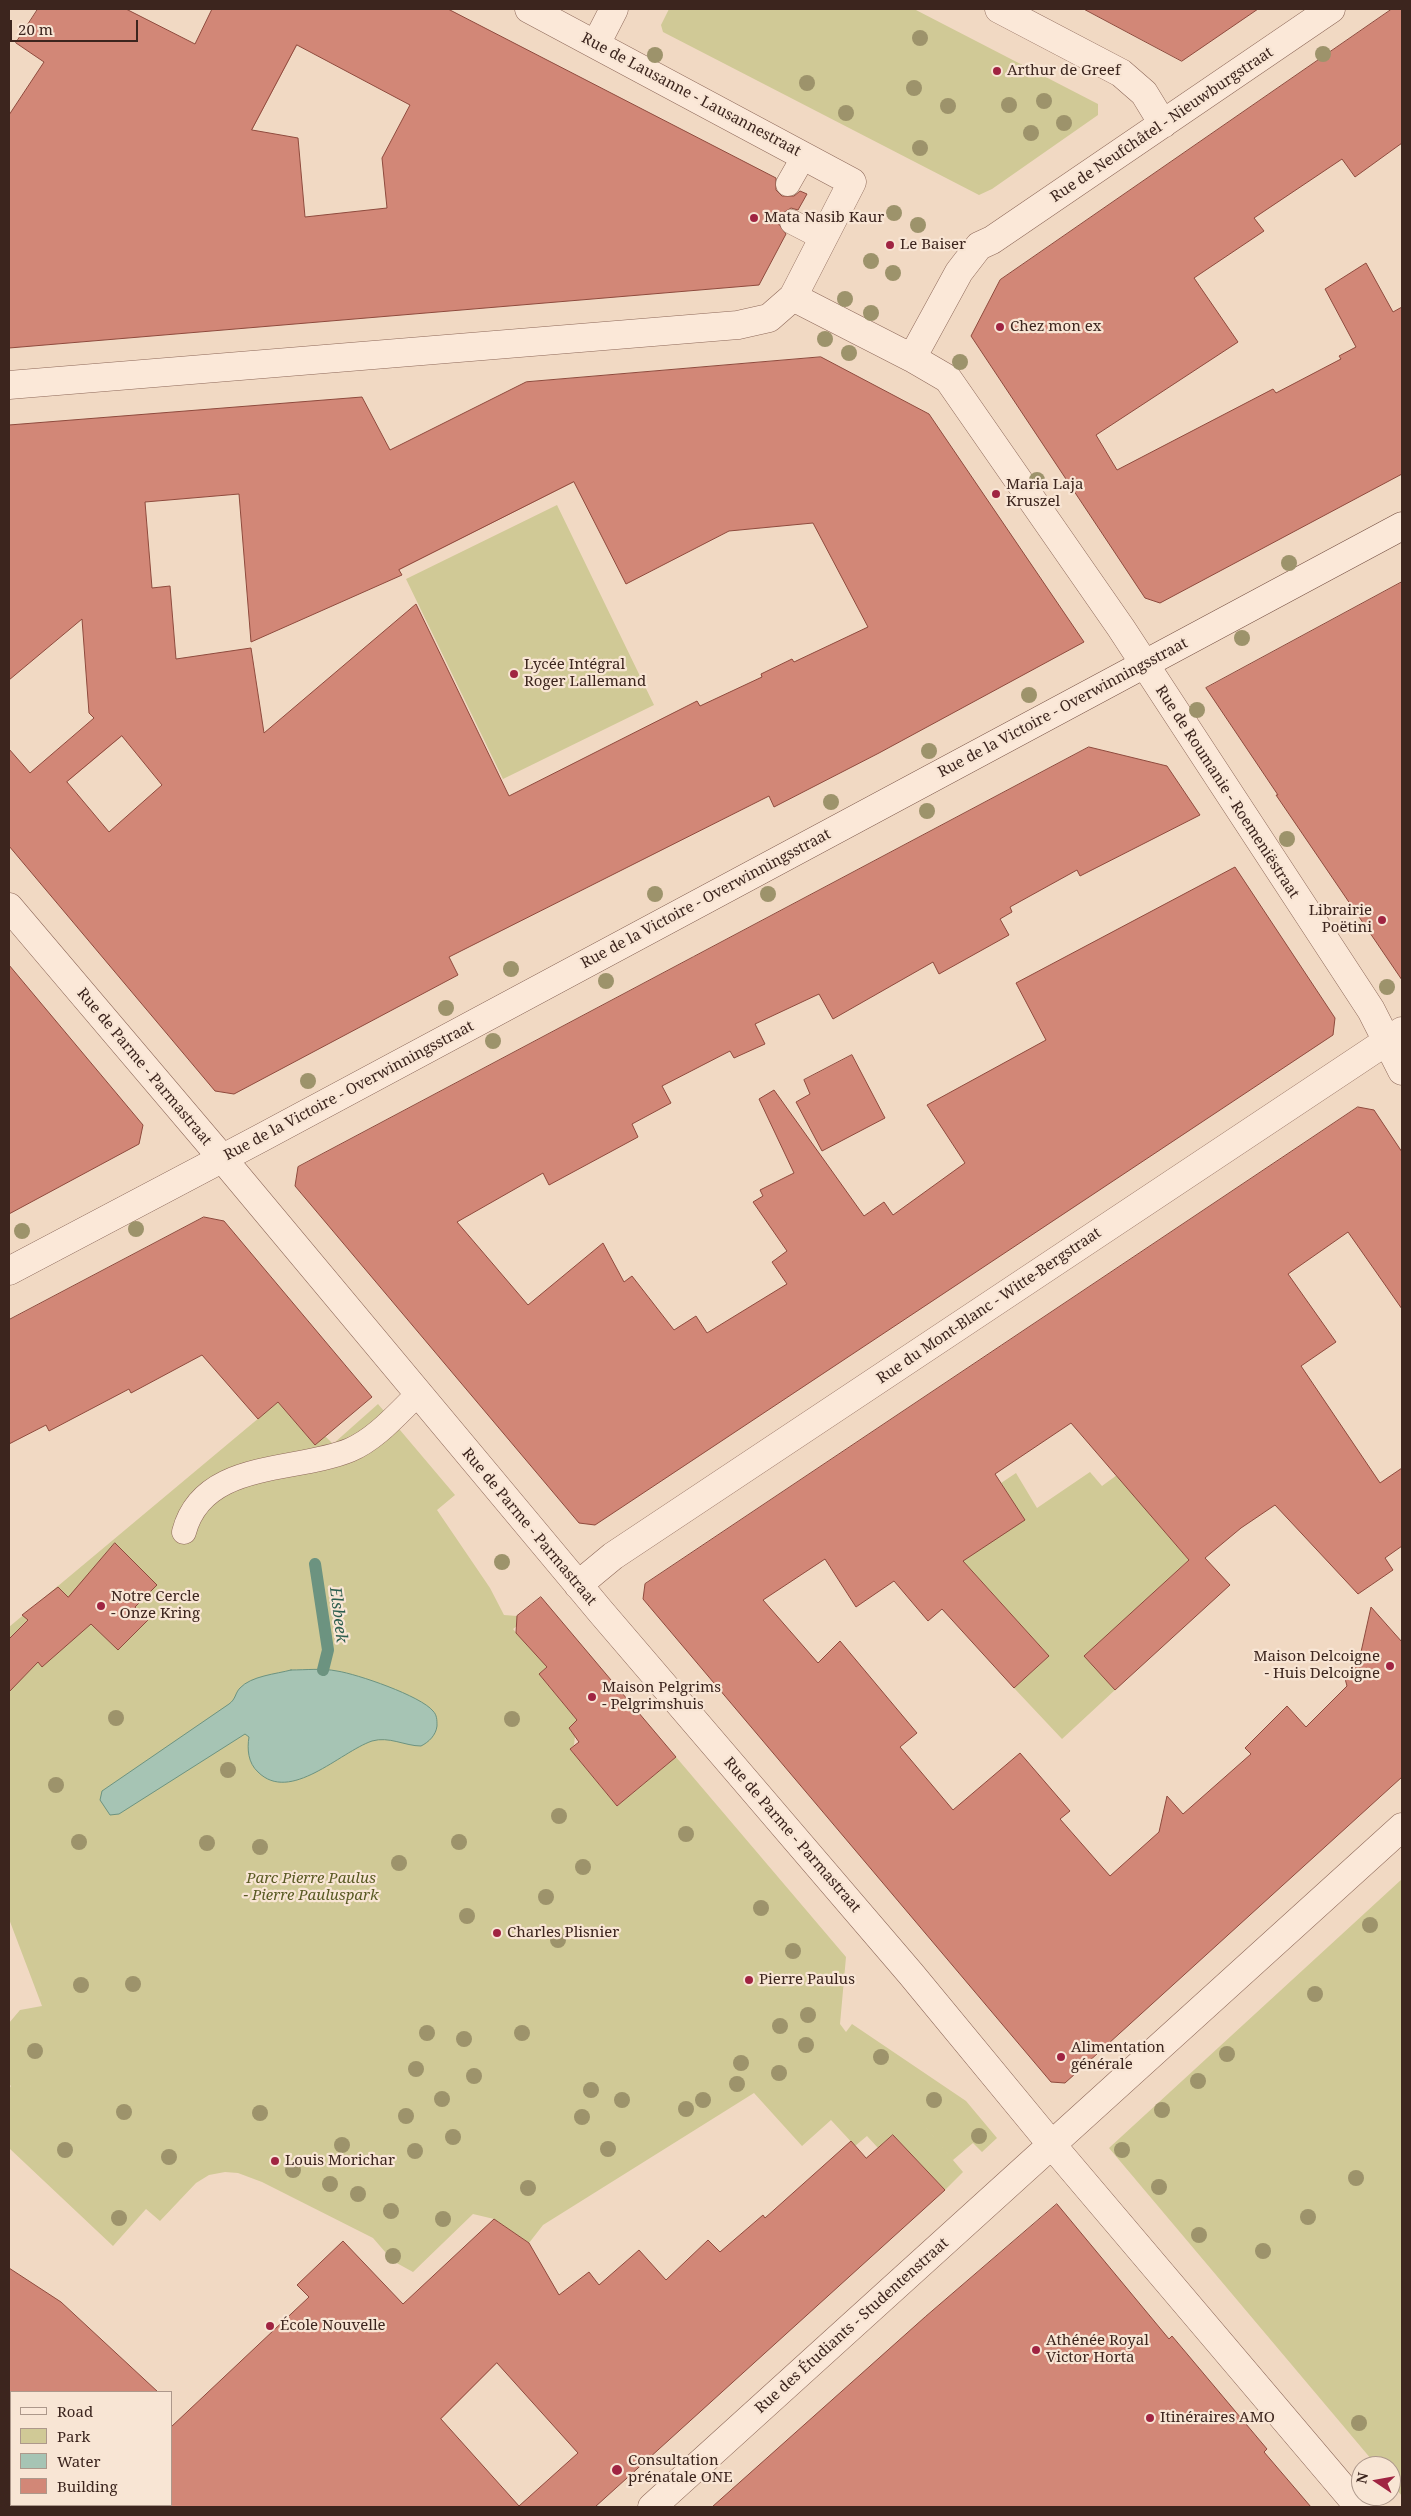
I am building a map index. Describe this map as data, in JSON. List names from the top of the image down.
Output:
{
  "streets": {
    "street": [
      "Rue de Lausanne - Lausannestraat",
      "Rue de Neufchâtel - Nieuwburgstraat",
      "Rue de la Victoire - Overwinningsstraat",
      "Rue de Roumanie - Roemeniëstraat",
      "Rue de Parme - Parmastraat",
      "Rue du Mont-Blanc - Witte-Bergstraat",
      "Rue des Étudiants - Studentenstraat"
    ]
  },
  "crossings": [
    ["Rue de Neufchâtel - Nieuwburgstraat", "Rue de Roumanie - Roemeniëstraat"],
    ["Rue de la Victoire - Overwinningsstraat", "Rue de Roumanie - Roemeniëstraat"],
    ["Rue de la Victoire - Overwinningsstraat", "Rue de Parme - Parmastraat"],
    ["Rue de Roumanie - Roemeniëstraat", "Rue du Mont-Blanc - Witte-Bergstraat"],
    ["Rue de Parme - Parmastraat", "Rue du Mont-Blanc - Witte-Bergstraat"],
    ["Rue de Parme - Parmastraat", "Rue des Étudiants - Studentenstraat"]
  ],
  "water": ["Elsbeek"],
  "parks": ["Parc Pierre Paulus - Pierre Pauluspark"],
  "places": [
    "Arthur de Greef",
    "Mata Nasib Kaur",
    "Le Baiser",
    "Chez mon ex",
    "Maria Laja Kruszel",
    "Lycée Intégral Roger Lallemand",
    "Librairie Poëtini",
    "Notre Cercle - Onze Kring",
    "Maison Delcoigne - Huis Delcoigne",
    "Maison Pelgrims - Pelgrimshuis",
    "Charles Plisnier",
    "Pierre Paulus",
    "Alimentation générale",
    "Louis Morichar",
    "École Nouvelle",
    "Athénée Royal Victor Horta",
    "Itinéraires AMO",
    "Consultation prénatale ONE"
  ],
  "legend": [
    "Road",
    "Park",
    "Water",
    "Building"
  ],
  "scale_bar": "20 m",
  "north": "left"
}
